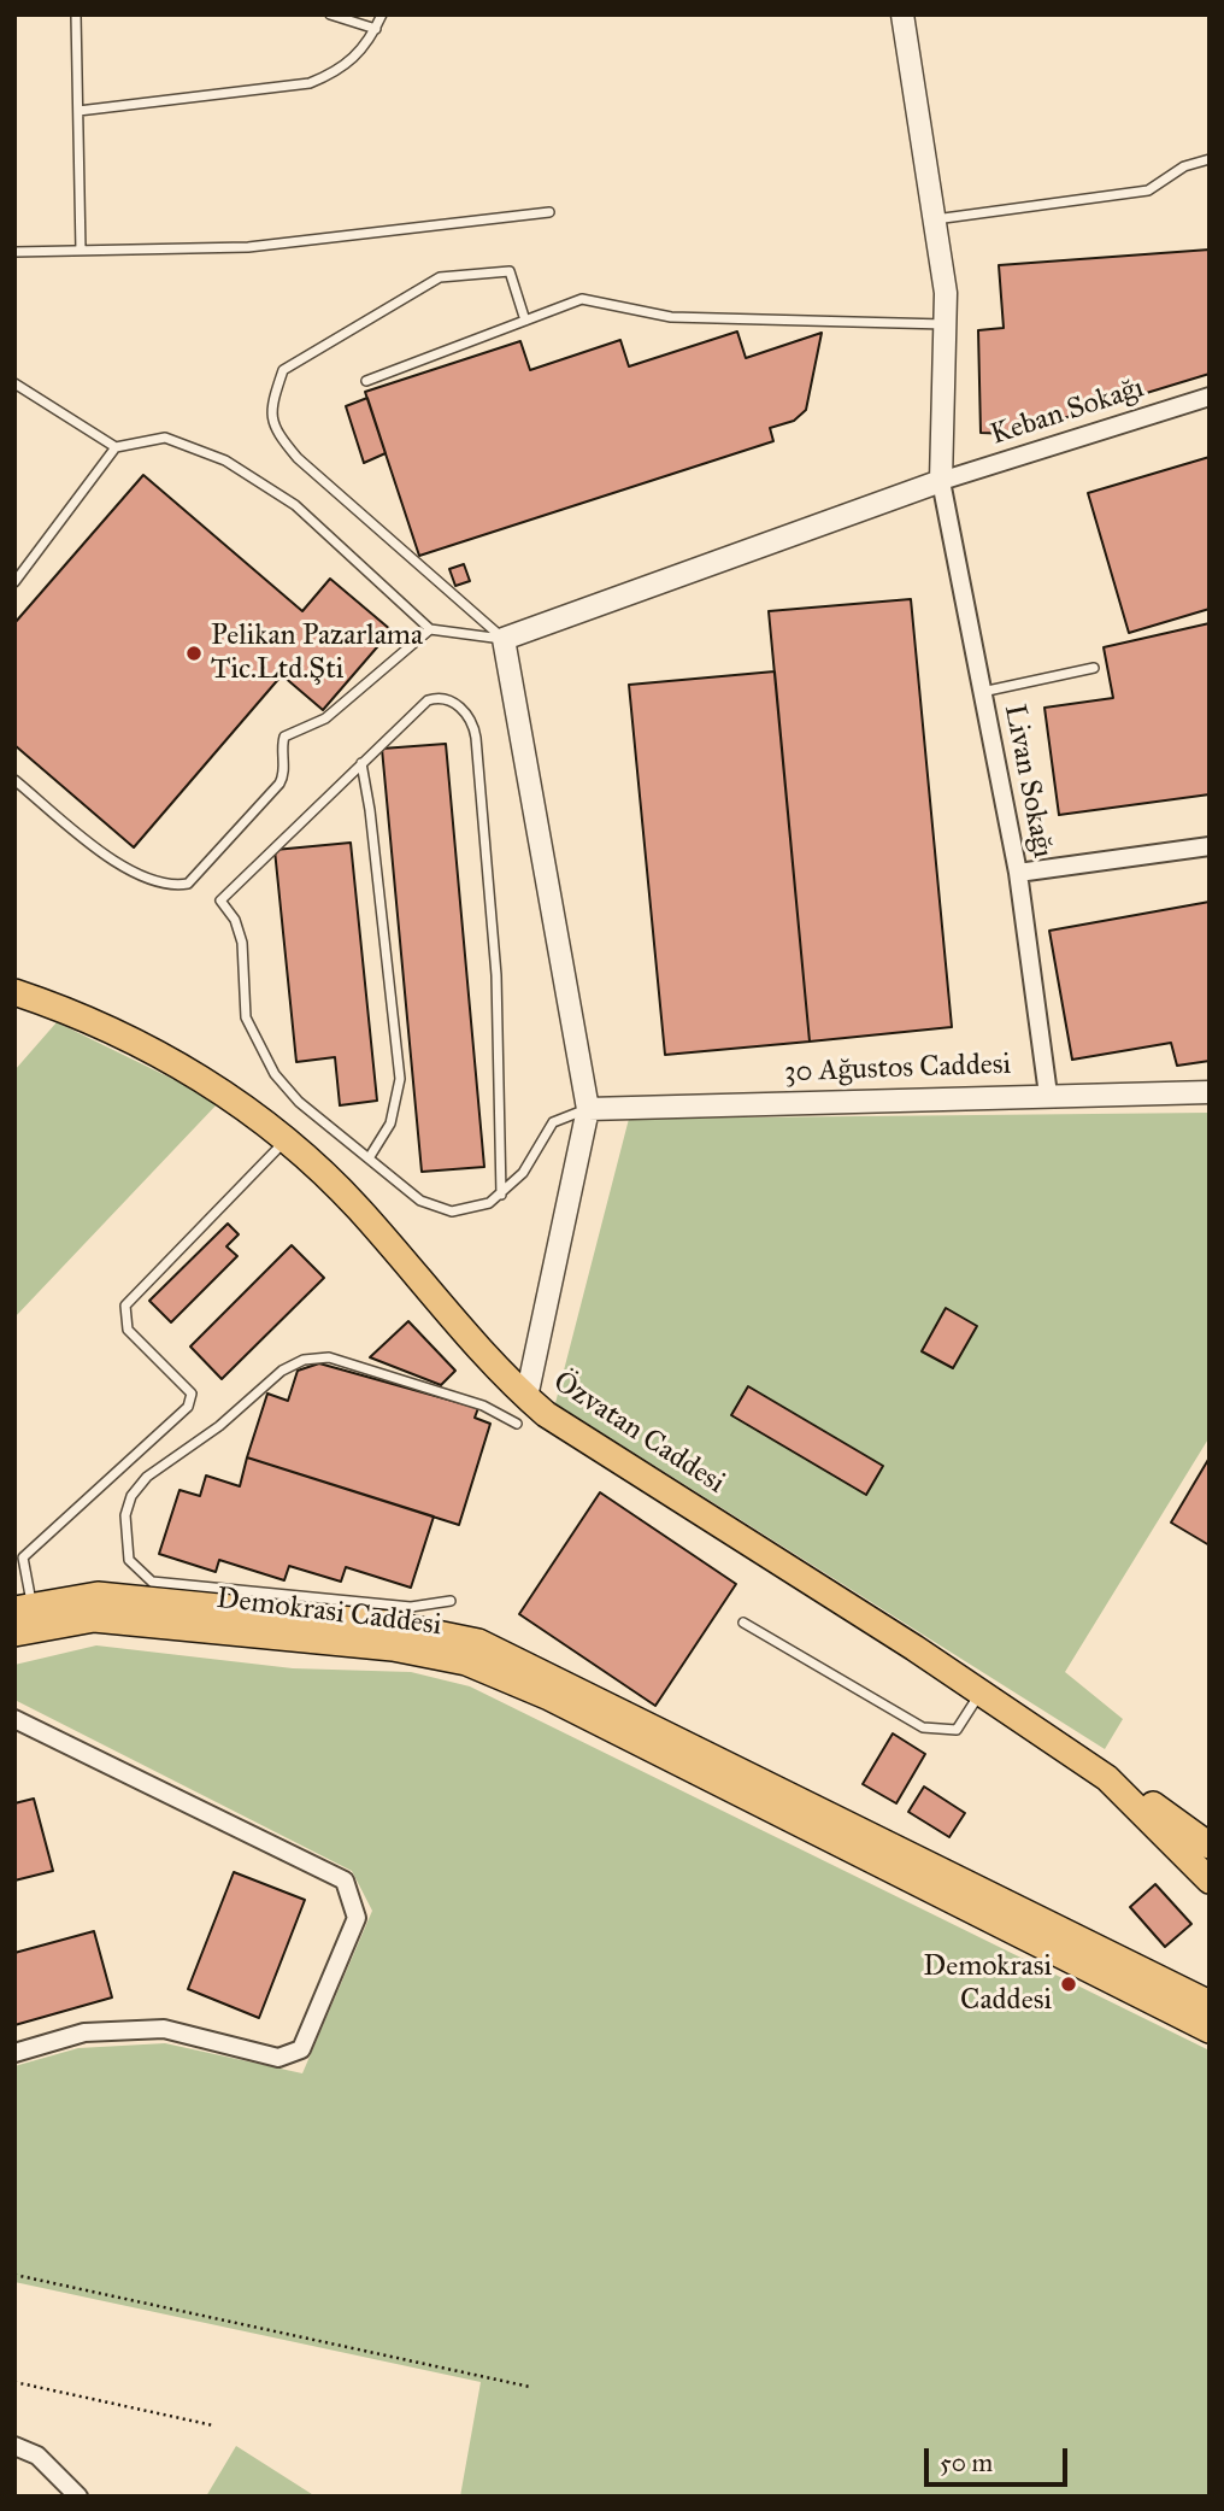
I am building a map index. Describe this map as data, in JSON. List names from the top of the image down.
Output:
{
  "streets": {
    "main road": ["Özvatan Caddesi", "Demokrasi Caddesi"],
    "street": ["Keban Sokağı", "Livan Sokağı", "30 Ağustos Caddesi"]
  },
  "crossings": [
    ["Keban Sokağı", "Livan Sokağı"],
    ["Livan Sokağı", "30 Ağustos Caddesi"]
  ],
  "places": ["Pelikan Pazarlama Tic.Ltd.Şti", "Demokrasi Caddesi"],
  "scale_bar": "50 m"
}
